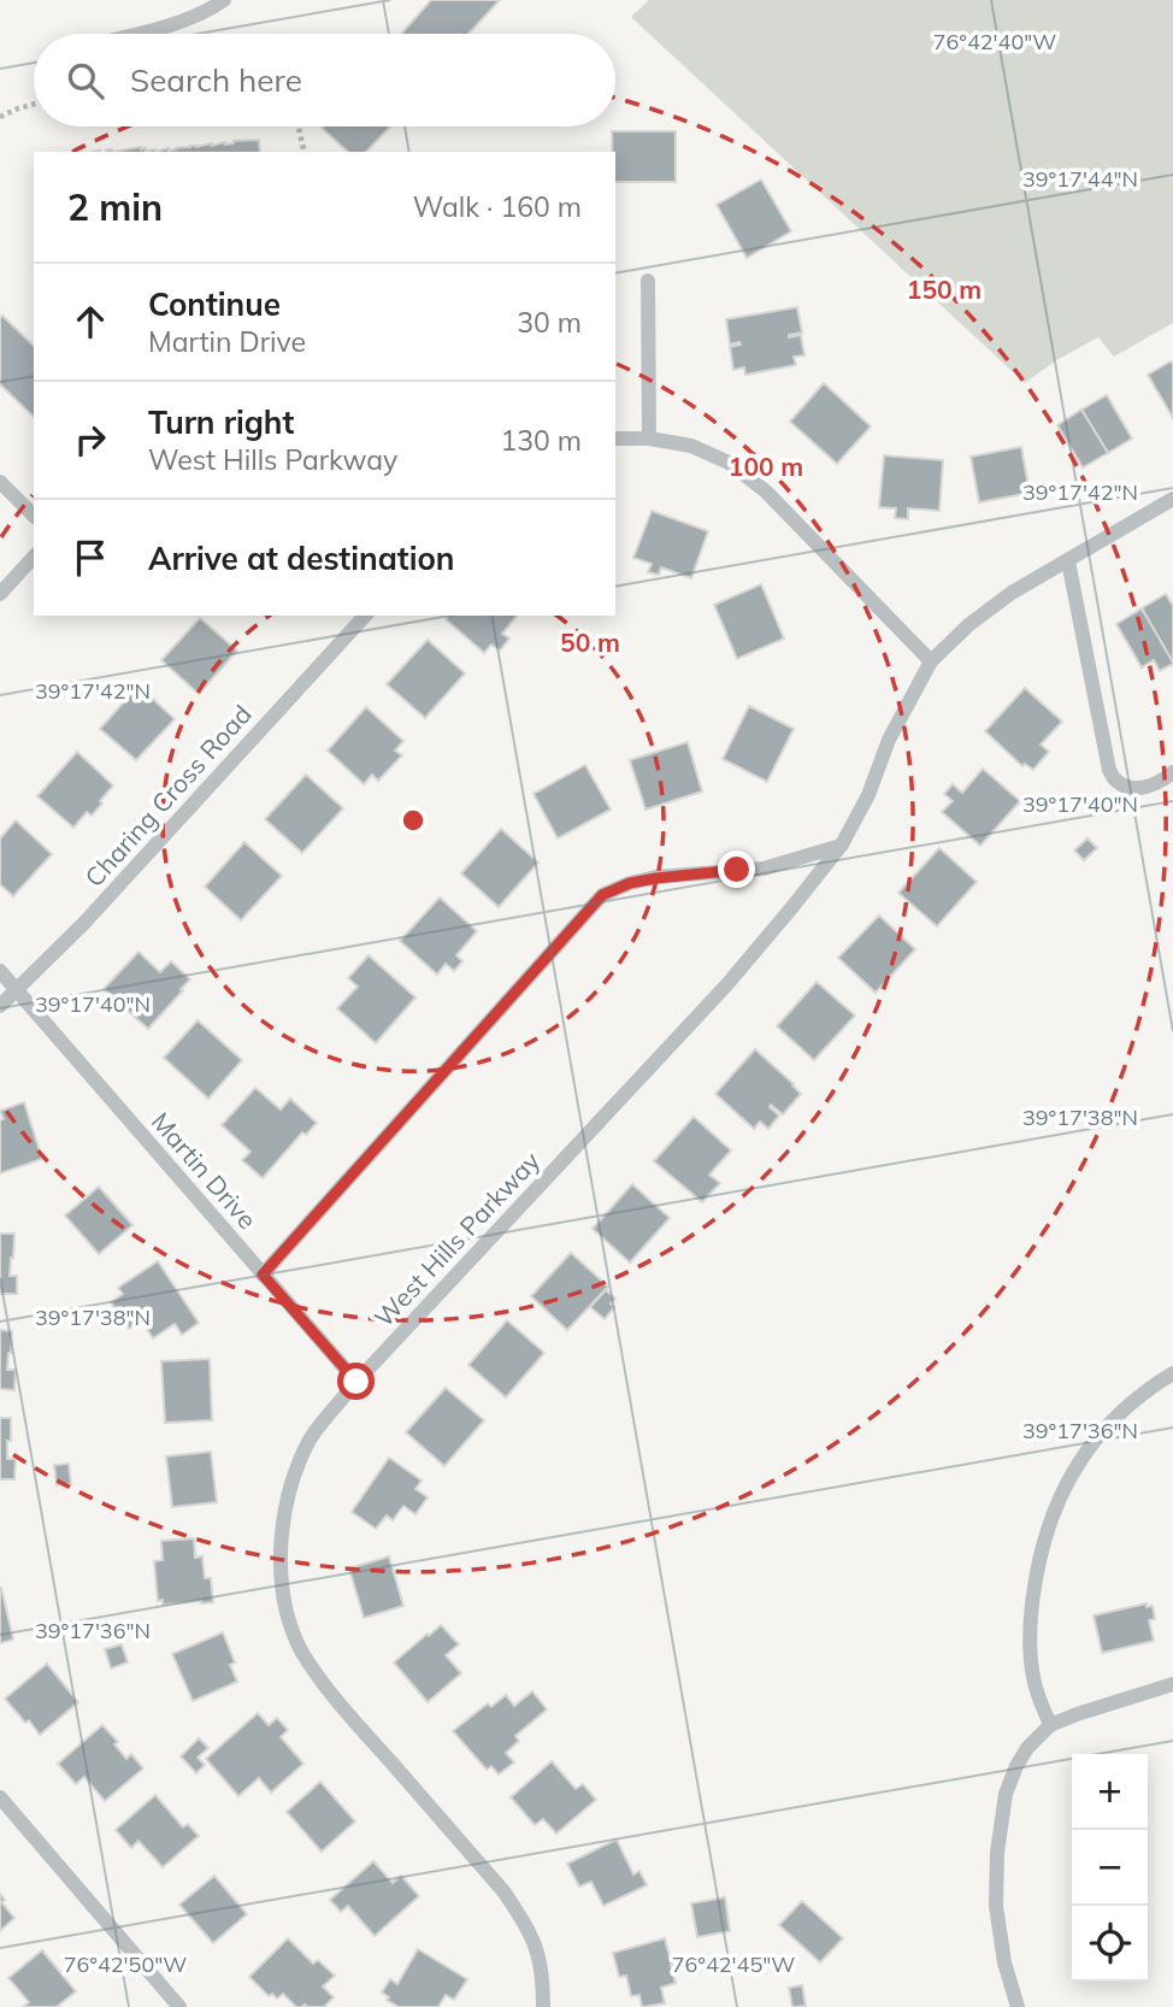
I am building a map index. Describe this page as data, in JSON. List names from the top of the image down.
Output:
{
  "streets": {
    "street": ["Charing Cross Road", "Martin Drive", "West Hills Parkway"]
  },
  "crossings": [
    ["Charing Cross Road", "Martin Drive"],
    ["Martin Drive", "West Hills Parkway"]
  ],
  "page": {
    "search": "Search here",
    "heading": ["2 min", "Walk · 160 m"],
    "list": [
      ["Continue", "Martin Drive", "30 m"],
      ["Turn right", "West Hills Parkway", "130 m"],
      "Arrive at destination"
    ],
    "map_buttons": ["+", "−"]
  },
  "coordinates": [
    "76°42'40\"W",
    "39°17'44\"N",
    "39°17'42\"N",
    "39°17'40\"N",
    "39°17'38\"N",
    "39°17'36\"N",
    "76°42'50\"W",
    "76°42'45\"W"
  ],
  "rings": ["150 m", "100 m", "50 m"]
}
